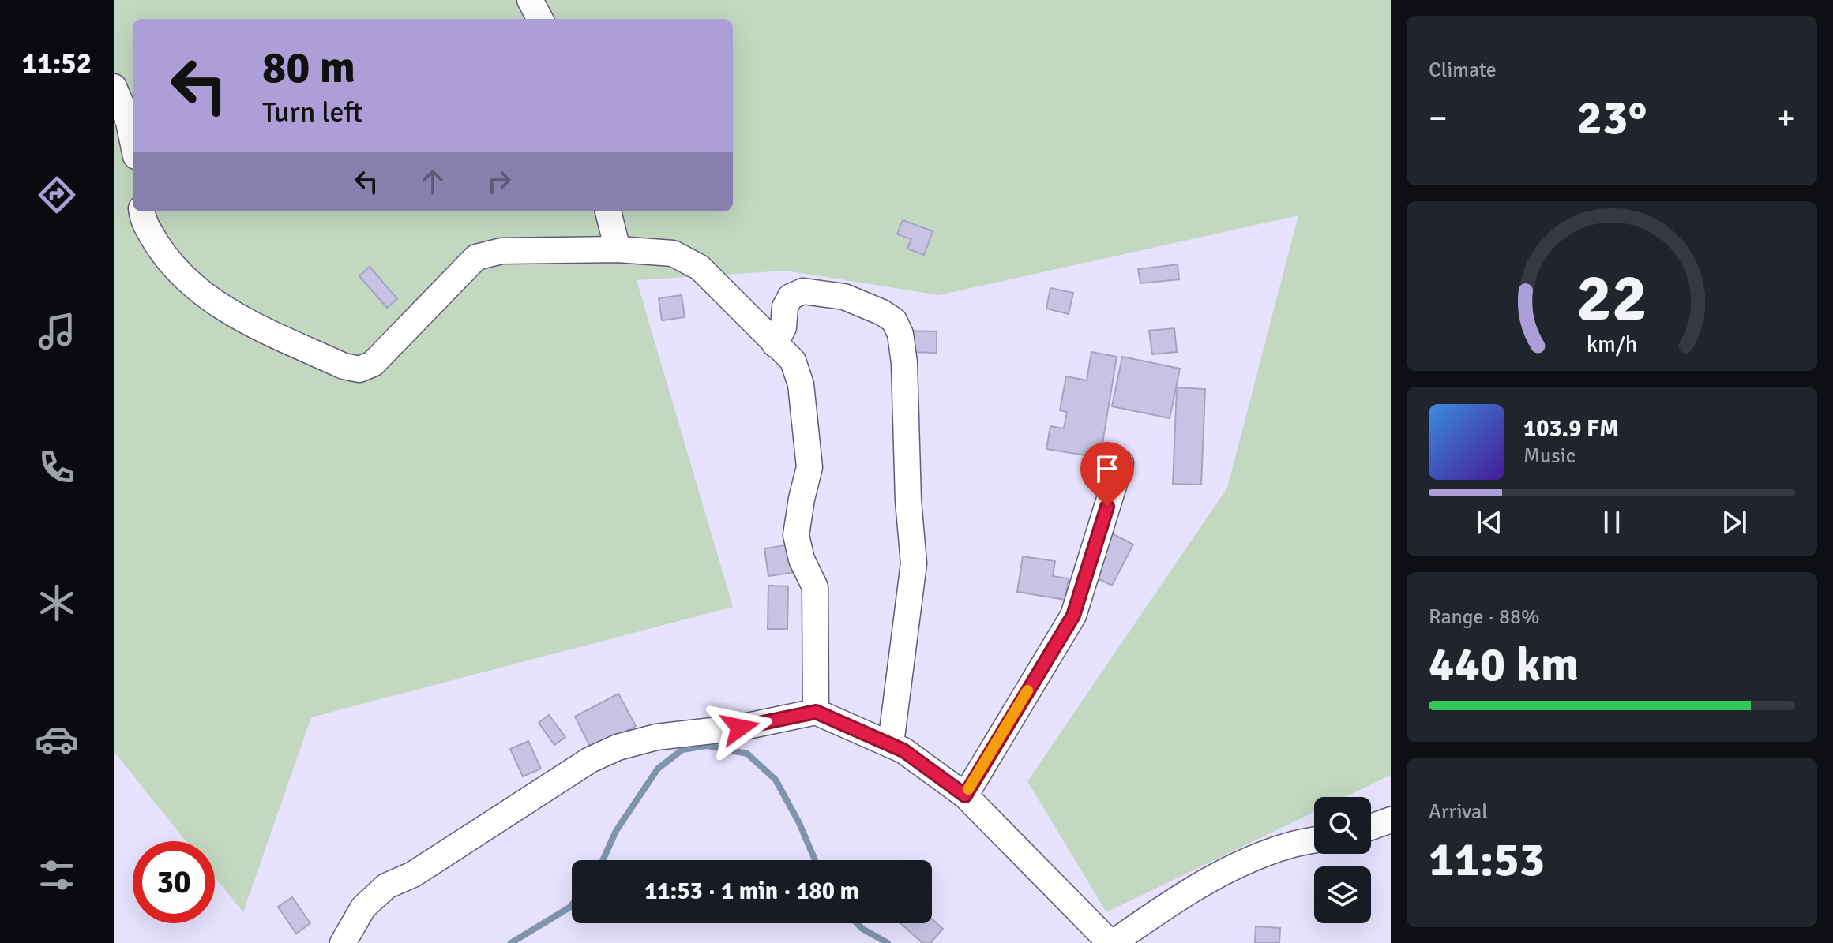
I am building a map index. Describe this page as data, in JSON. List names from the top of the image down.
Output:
{
  "page": {
    "tabs": "11:52",
    "tile": [
      "Climate",
      ["Range · 88%", "440 km"],
      ["Arrival", "11:53"]
    ],
    "turn": ["80 m", "Turn left"],
    "heat": ["−", "23°", "+"],
    "song": ["103.9 FM", "Music"],
    "limit": "30",
    "trip": "11:53 · 1 min · 180 m",
    "gauge": ["22", "km/h"]
  }
}
